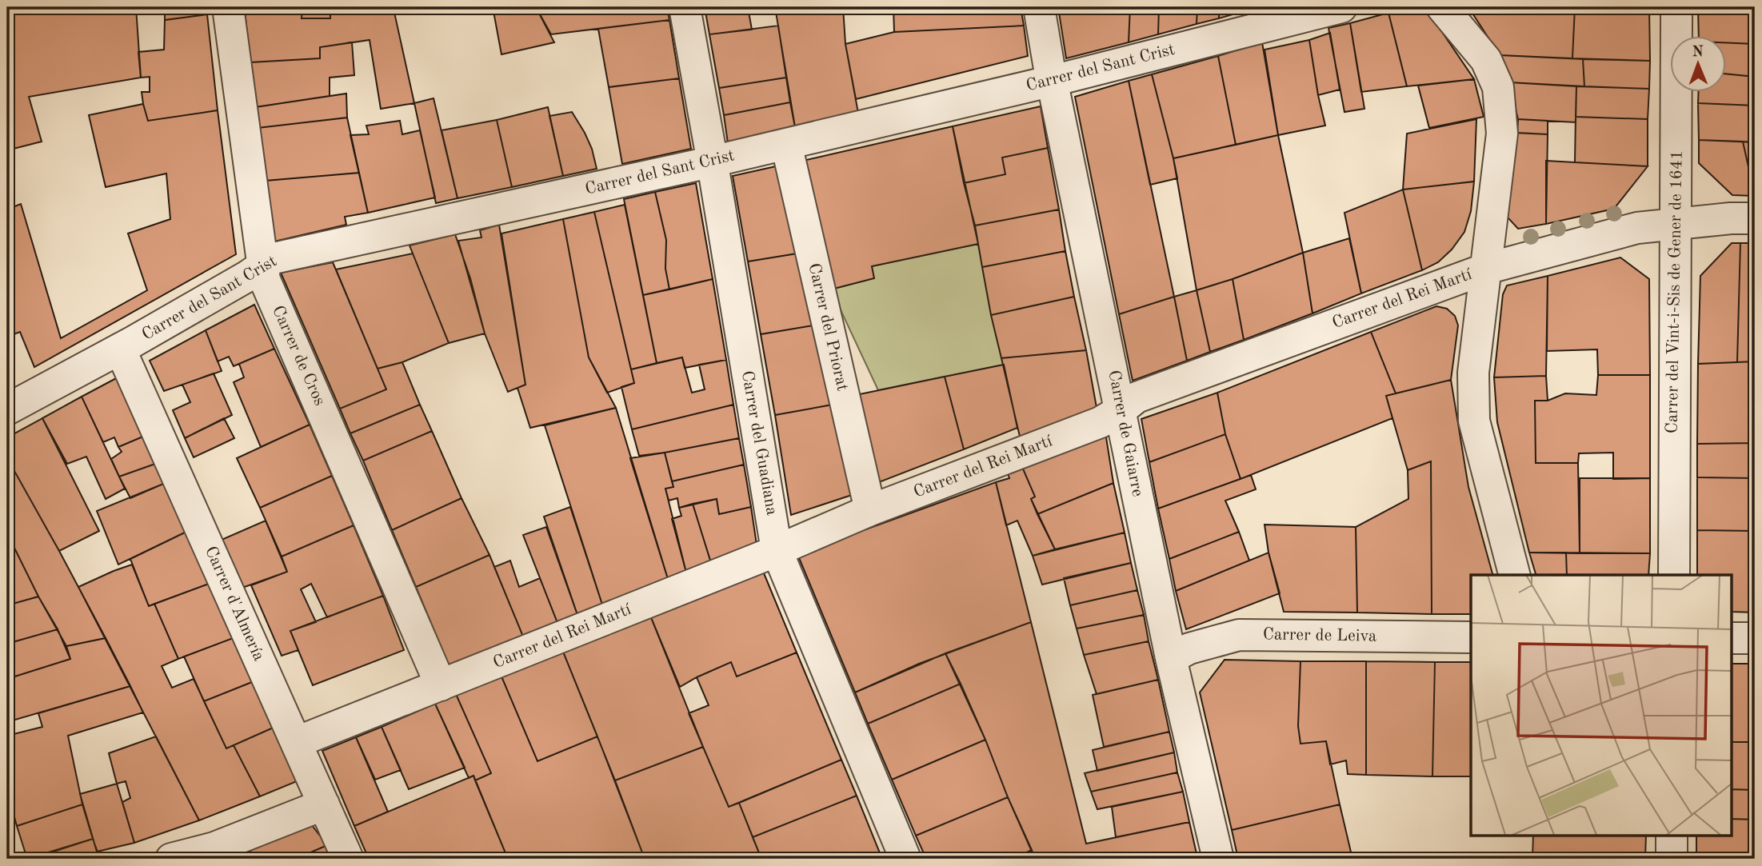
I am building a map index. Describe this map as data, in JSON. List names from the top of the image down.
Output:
{
  "streets": {
    "street": [
      "Carrer del Sant Crist",
      "Carrer del Vint-i-Sis de Gener de 1641",
      "Carrer del Rei Martí",
      "Carrer del Priorat",
      "Carrer de Cros",
      "Carrer de Gaiarre",
      "Carrer del Guadiana",
      "Carrer d'Almería",
      "Carrer de Leiva"
    ]
  },
  "crossings": [
    ["Carrer del Sant Crist", "Carrer del Priorat"],
    ["Carrer del Sant Crist", "Carrer de Cros"],
    ["Carrer del Sant Crist", "Carrer de Gaiarre"],
    ["Carrer del Sant Crist", "Carrer del Guadiana"],
    ["Carrer del Sant Crist", "Carrer d'Almería"],
    ["Carrer del Vint-i-Sis de Gener de 1641", "Carrer del Rei Martí"],
    ["Carrer del Rei Martí", "Carrer del Priorat"],
    ["Carrer del Rei Martí", "Carrer de Cros"],
    ["Carrer del Rei Martí", "Carrer de Gaiarre"],
    ["Carrer del Rei Martí", "Carrer del Guadiana"],
    ["Carrer del Rei Martí", "Carrer d'Almería"],
    ["Carrer de Gaiarre", "Carrer de Leiva"]
  ],
  "north": "top"
}
